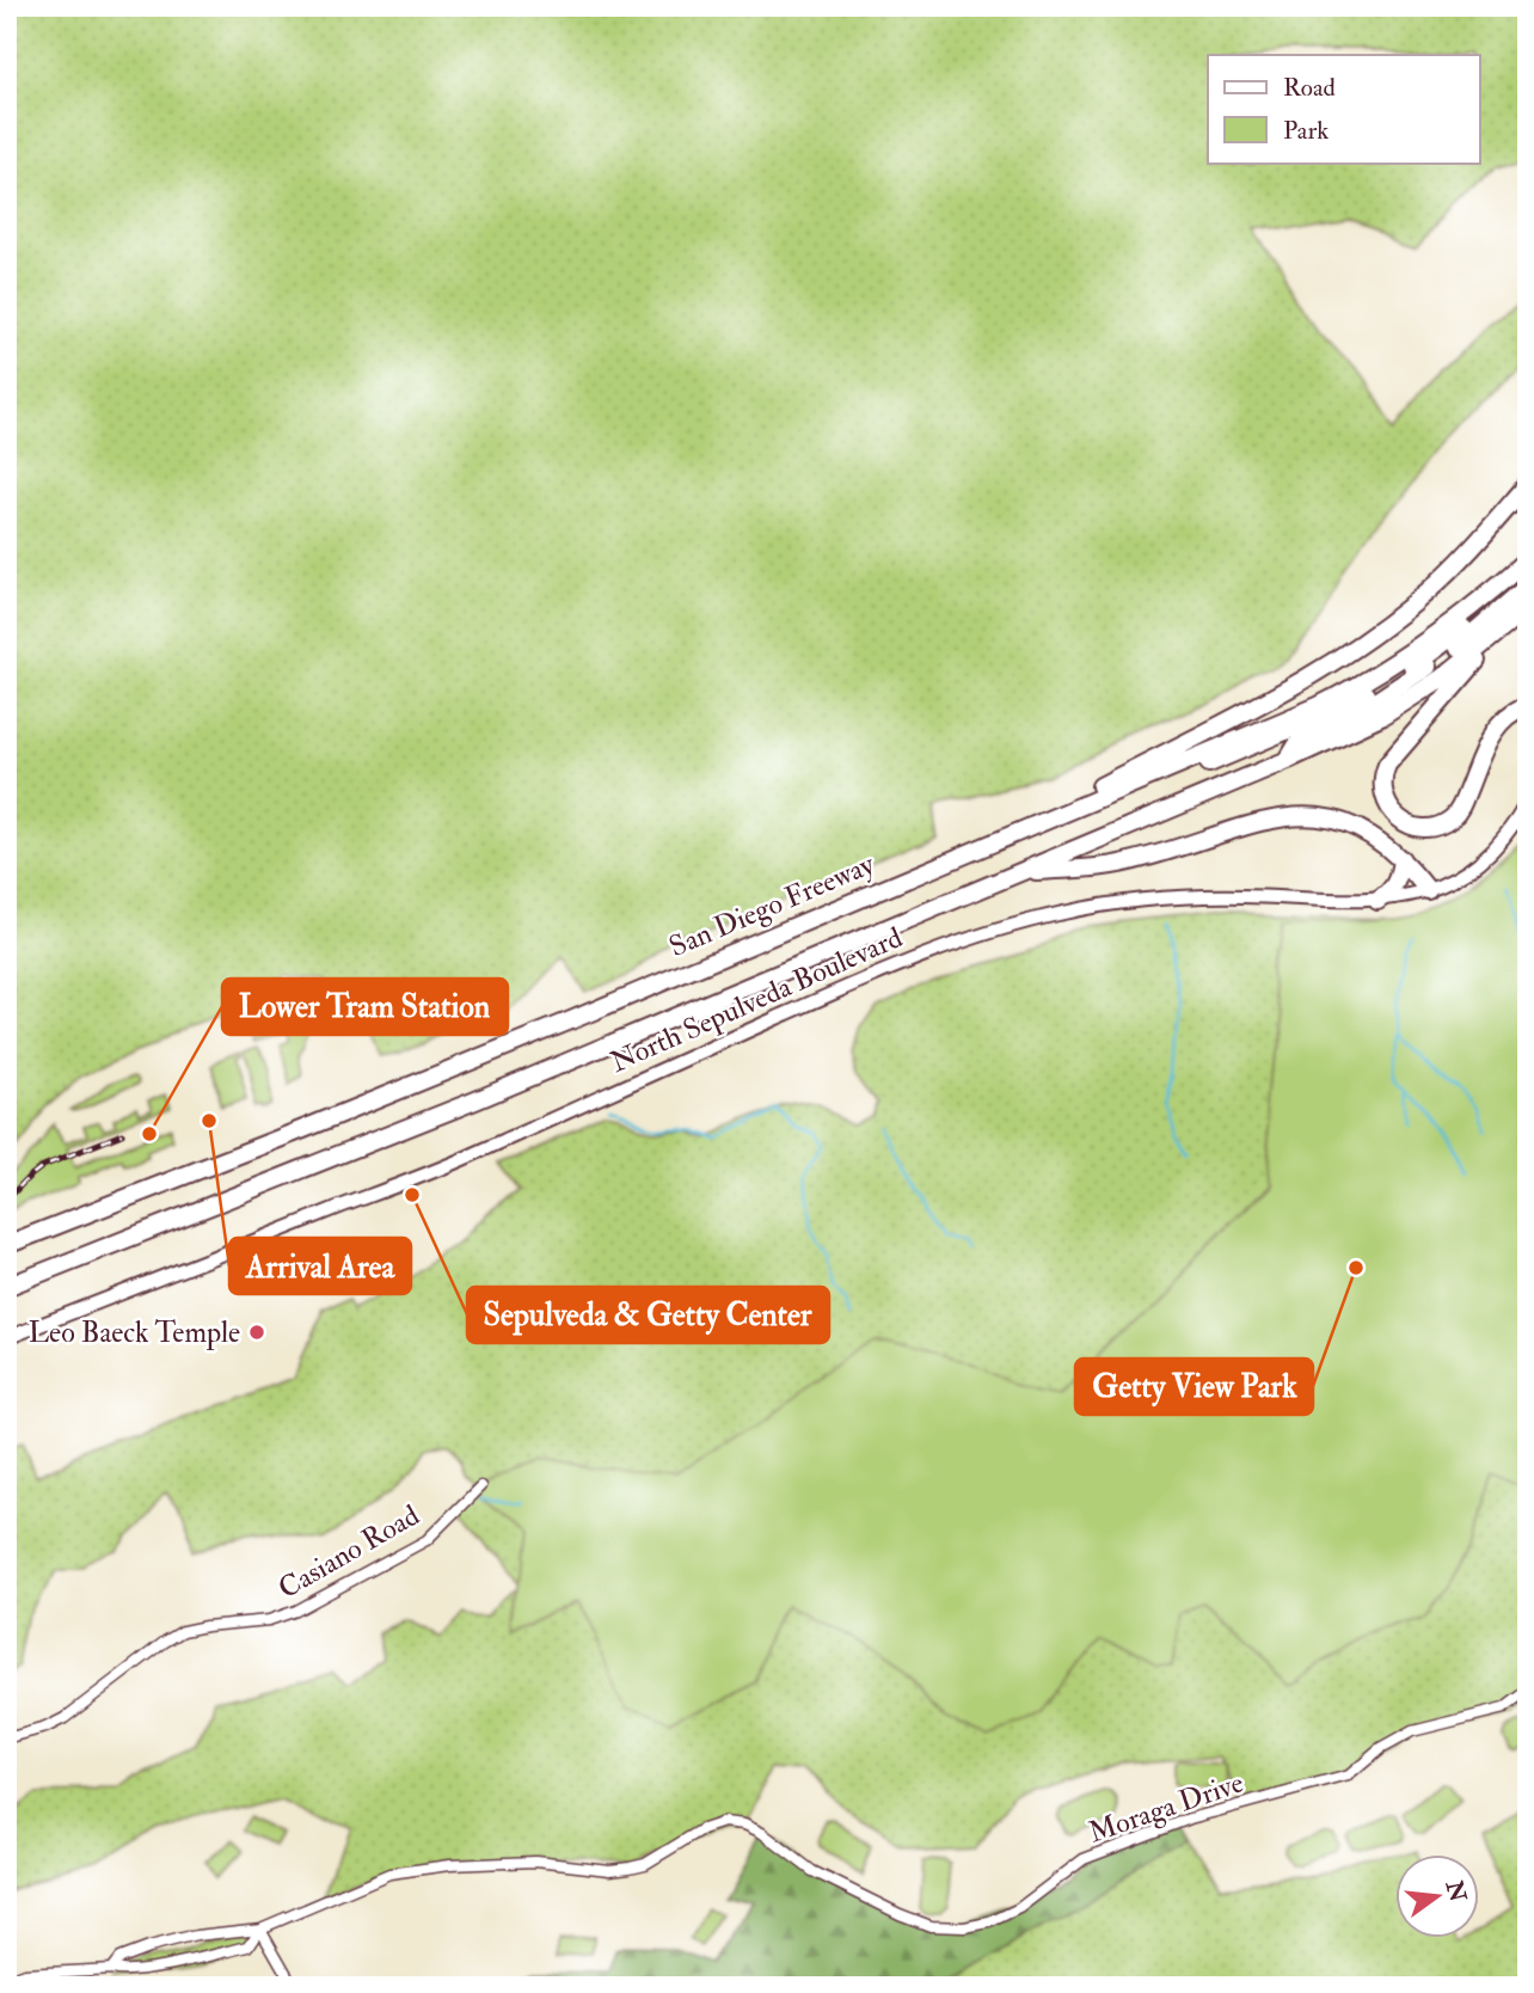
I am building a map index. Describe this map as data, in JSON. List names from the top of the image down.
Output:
{
  "streets": {
    "highway": ["San Diego Freeway"],
    "main road": ["North Sepulveda Boulevard"],
    "street": ["Casiano Road", "Moraga Drive"]
  },
  "places": [
    "Arrival Area",
    "Lower Tram Station",
    "Sepulveda & Getty Center",
    "Getty View Park",
    "Leo Baeck Temple"
  ],
  "legend": ["Road", "Park"],
  "north": "right"
}
